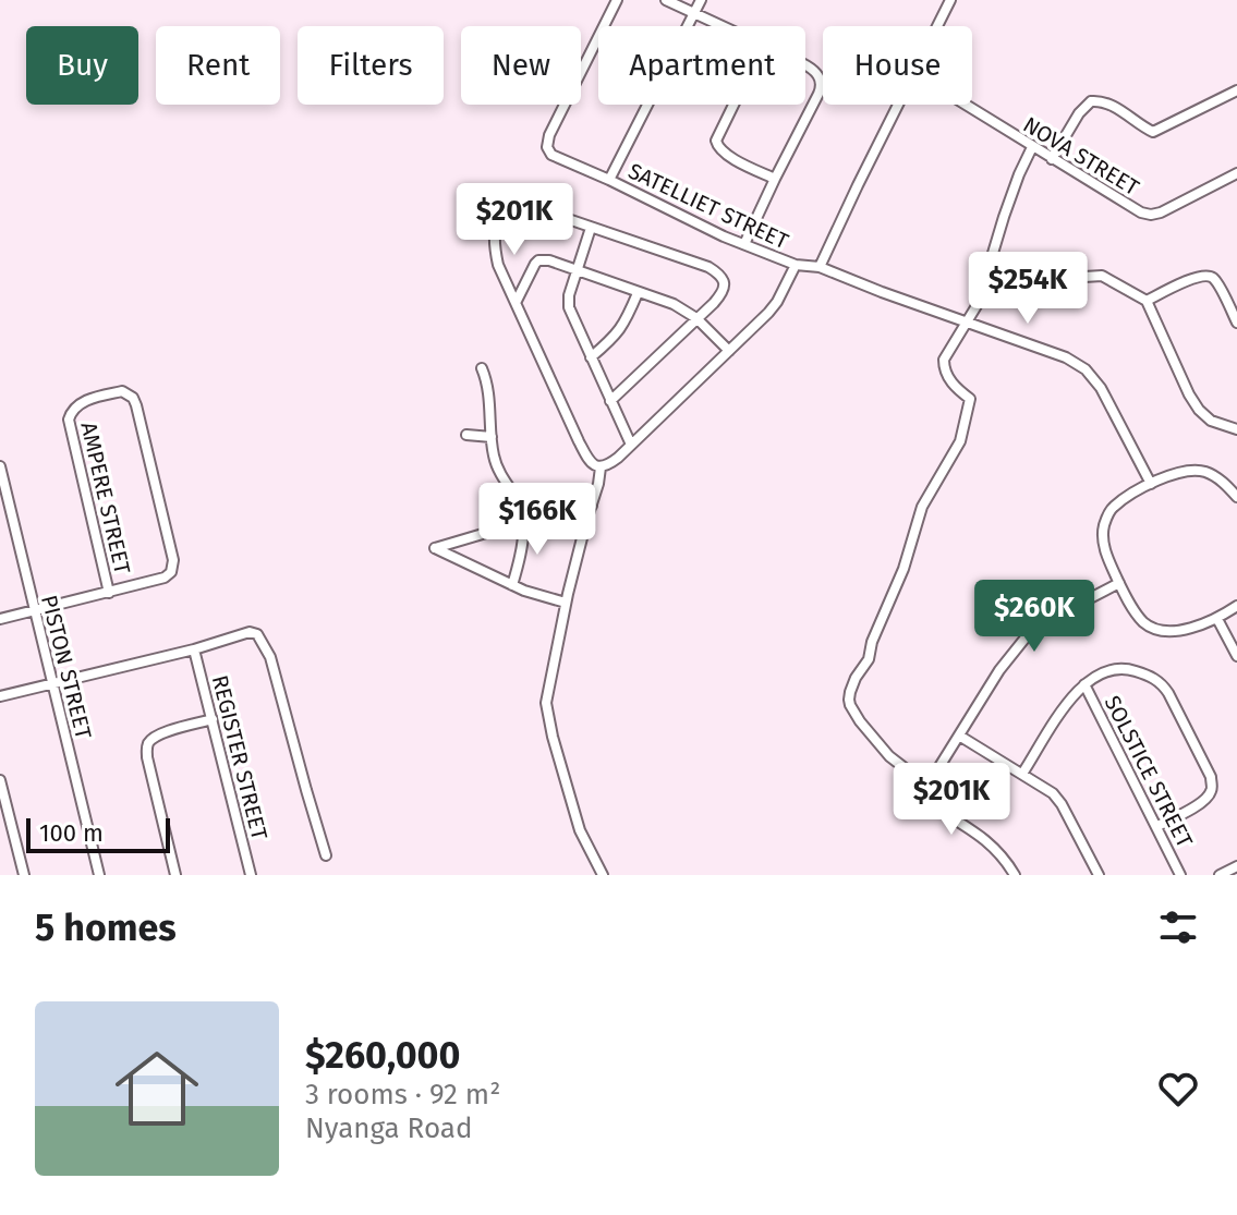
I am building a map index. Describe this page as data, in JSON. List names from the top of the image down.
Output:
{
  "streets": {
    "street": [
      "NOVA STREET",
      "SATELLIET STREET",
      "AMPERE STREET",
      "PISTON STREET",
      "REGISTER STREET",
      "SOLSTICE STREET"
    ]
  },
  "crossings": [
    ["AMPERE STREET", "PISTON STREET"]
  ],
  "scale_bar": "100 m",
  "page": {
    "chip": [
      "Buy",
      "Rent",
      "Filters",
      "New",
      "Apartment",
      "House"
    ],
    "price": [
      "$201K",
      "$254K",
      "$166K",
      "$260K",
      "$201K"
    ],
    "scale": "100 m",
    "heading": "5 homes",
    "list": [
      {
        "name": "$260,000",
        "note": "3 rooms · 92 m² · Nyanga Road"
      }
    ]
  }
}
